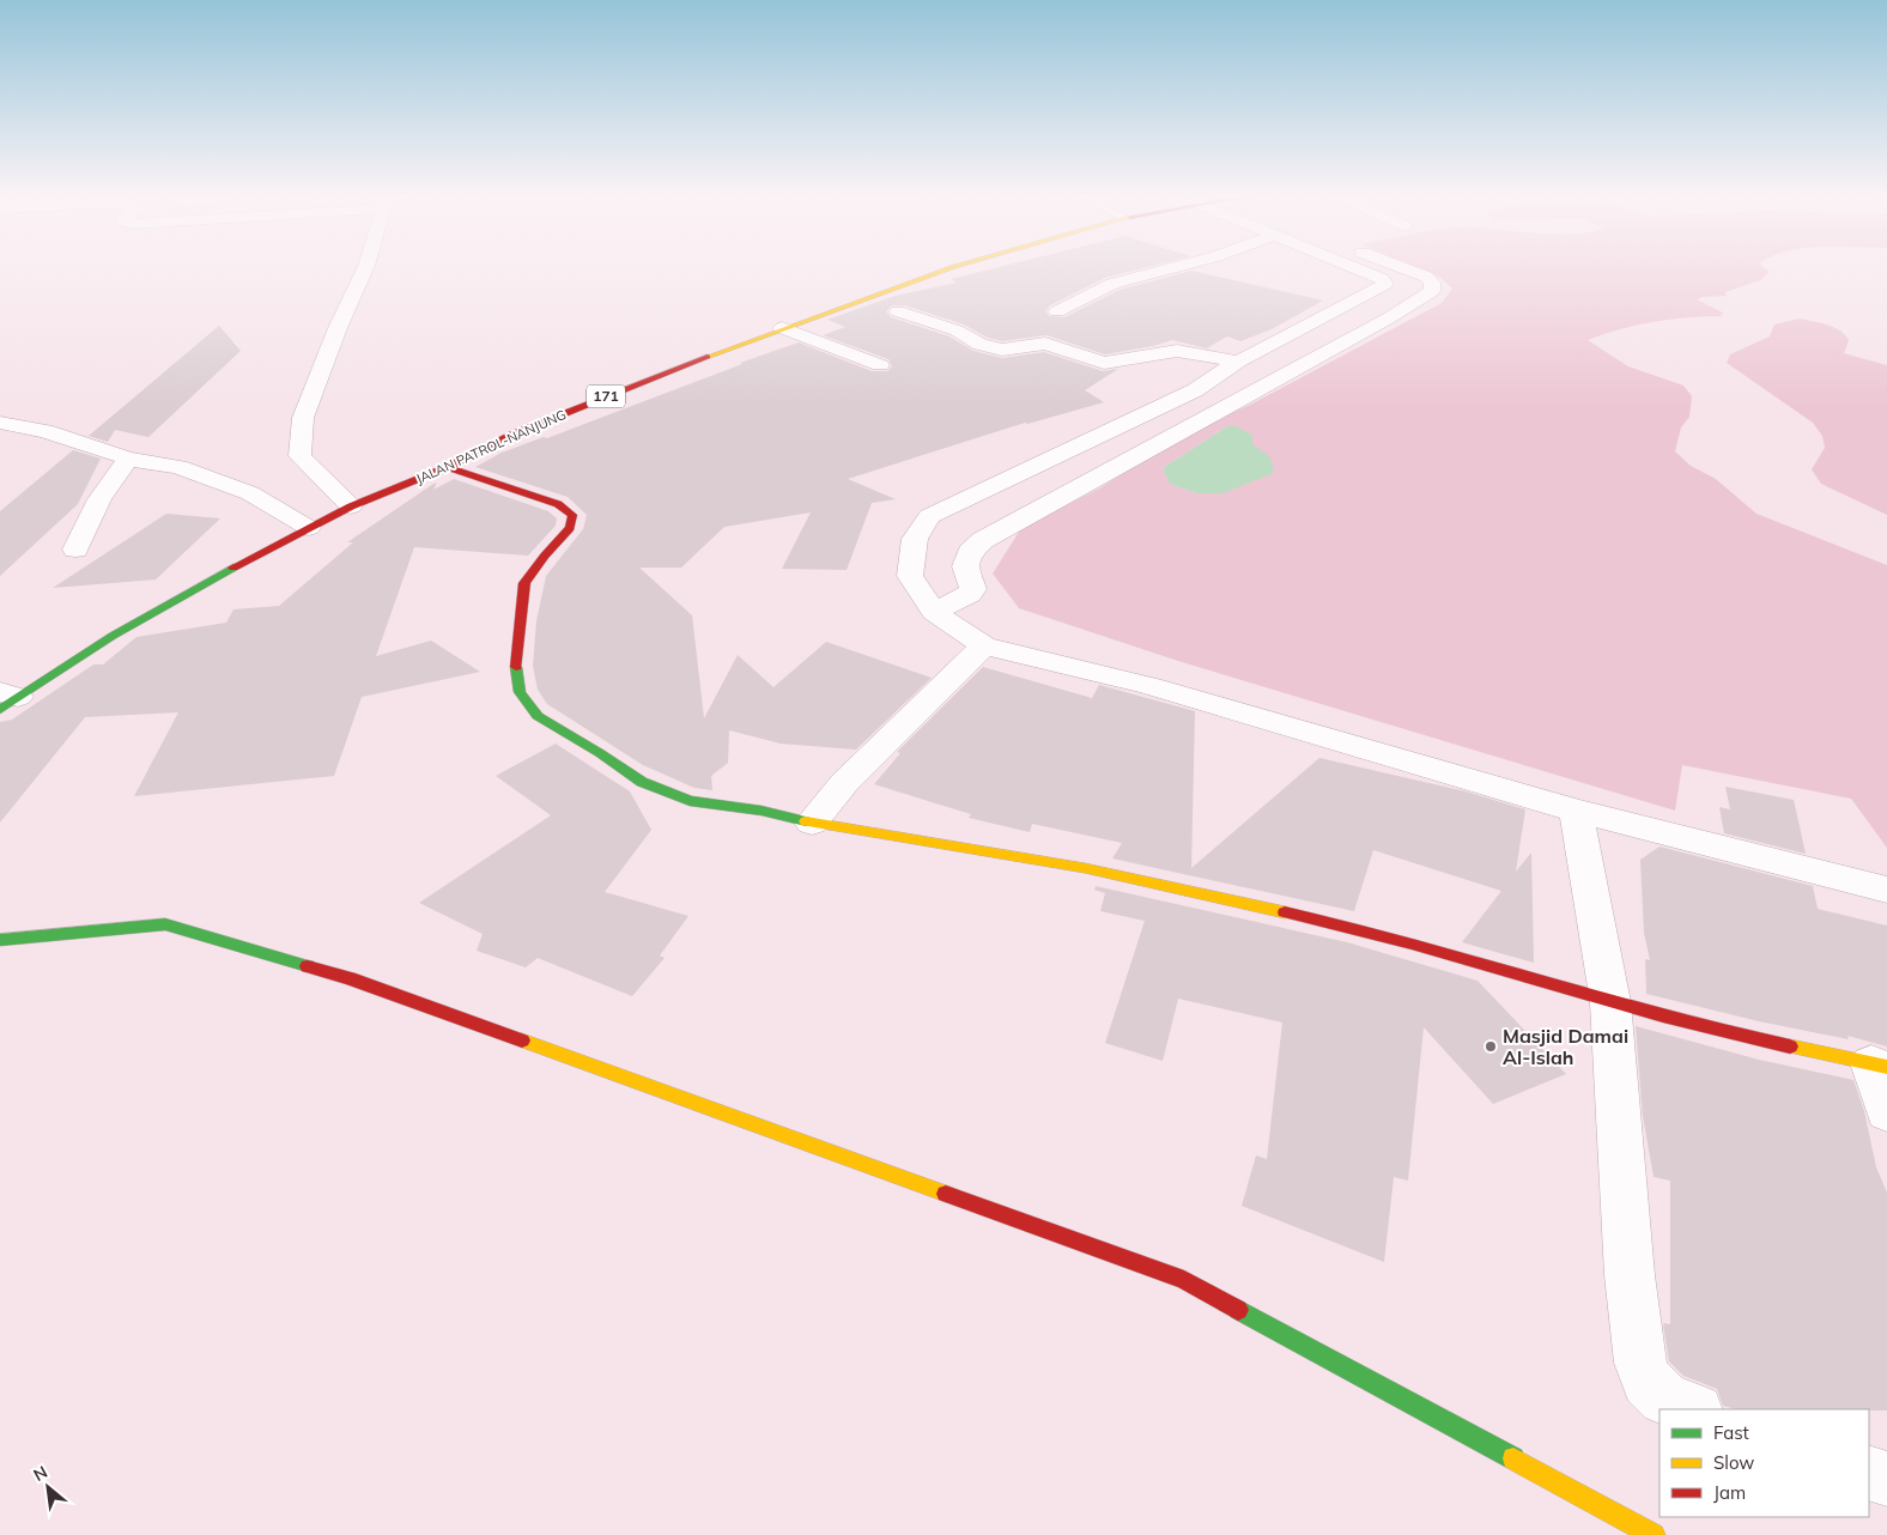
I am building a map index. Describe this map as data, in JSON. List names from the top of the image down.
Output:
{
  "streets": {
    "street": ["171", "JALAN PATROL-NANJUNG"]
  },
  "places": ["Masjid Damai Al-Islah"],
  "legend": ["Fast", "Slow", "Jam"],
  "north": "top left"
}
